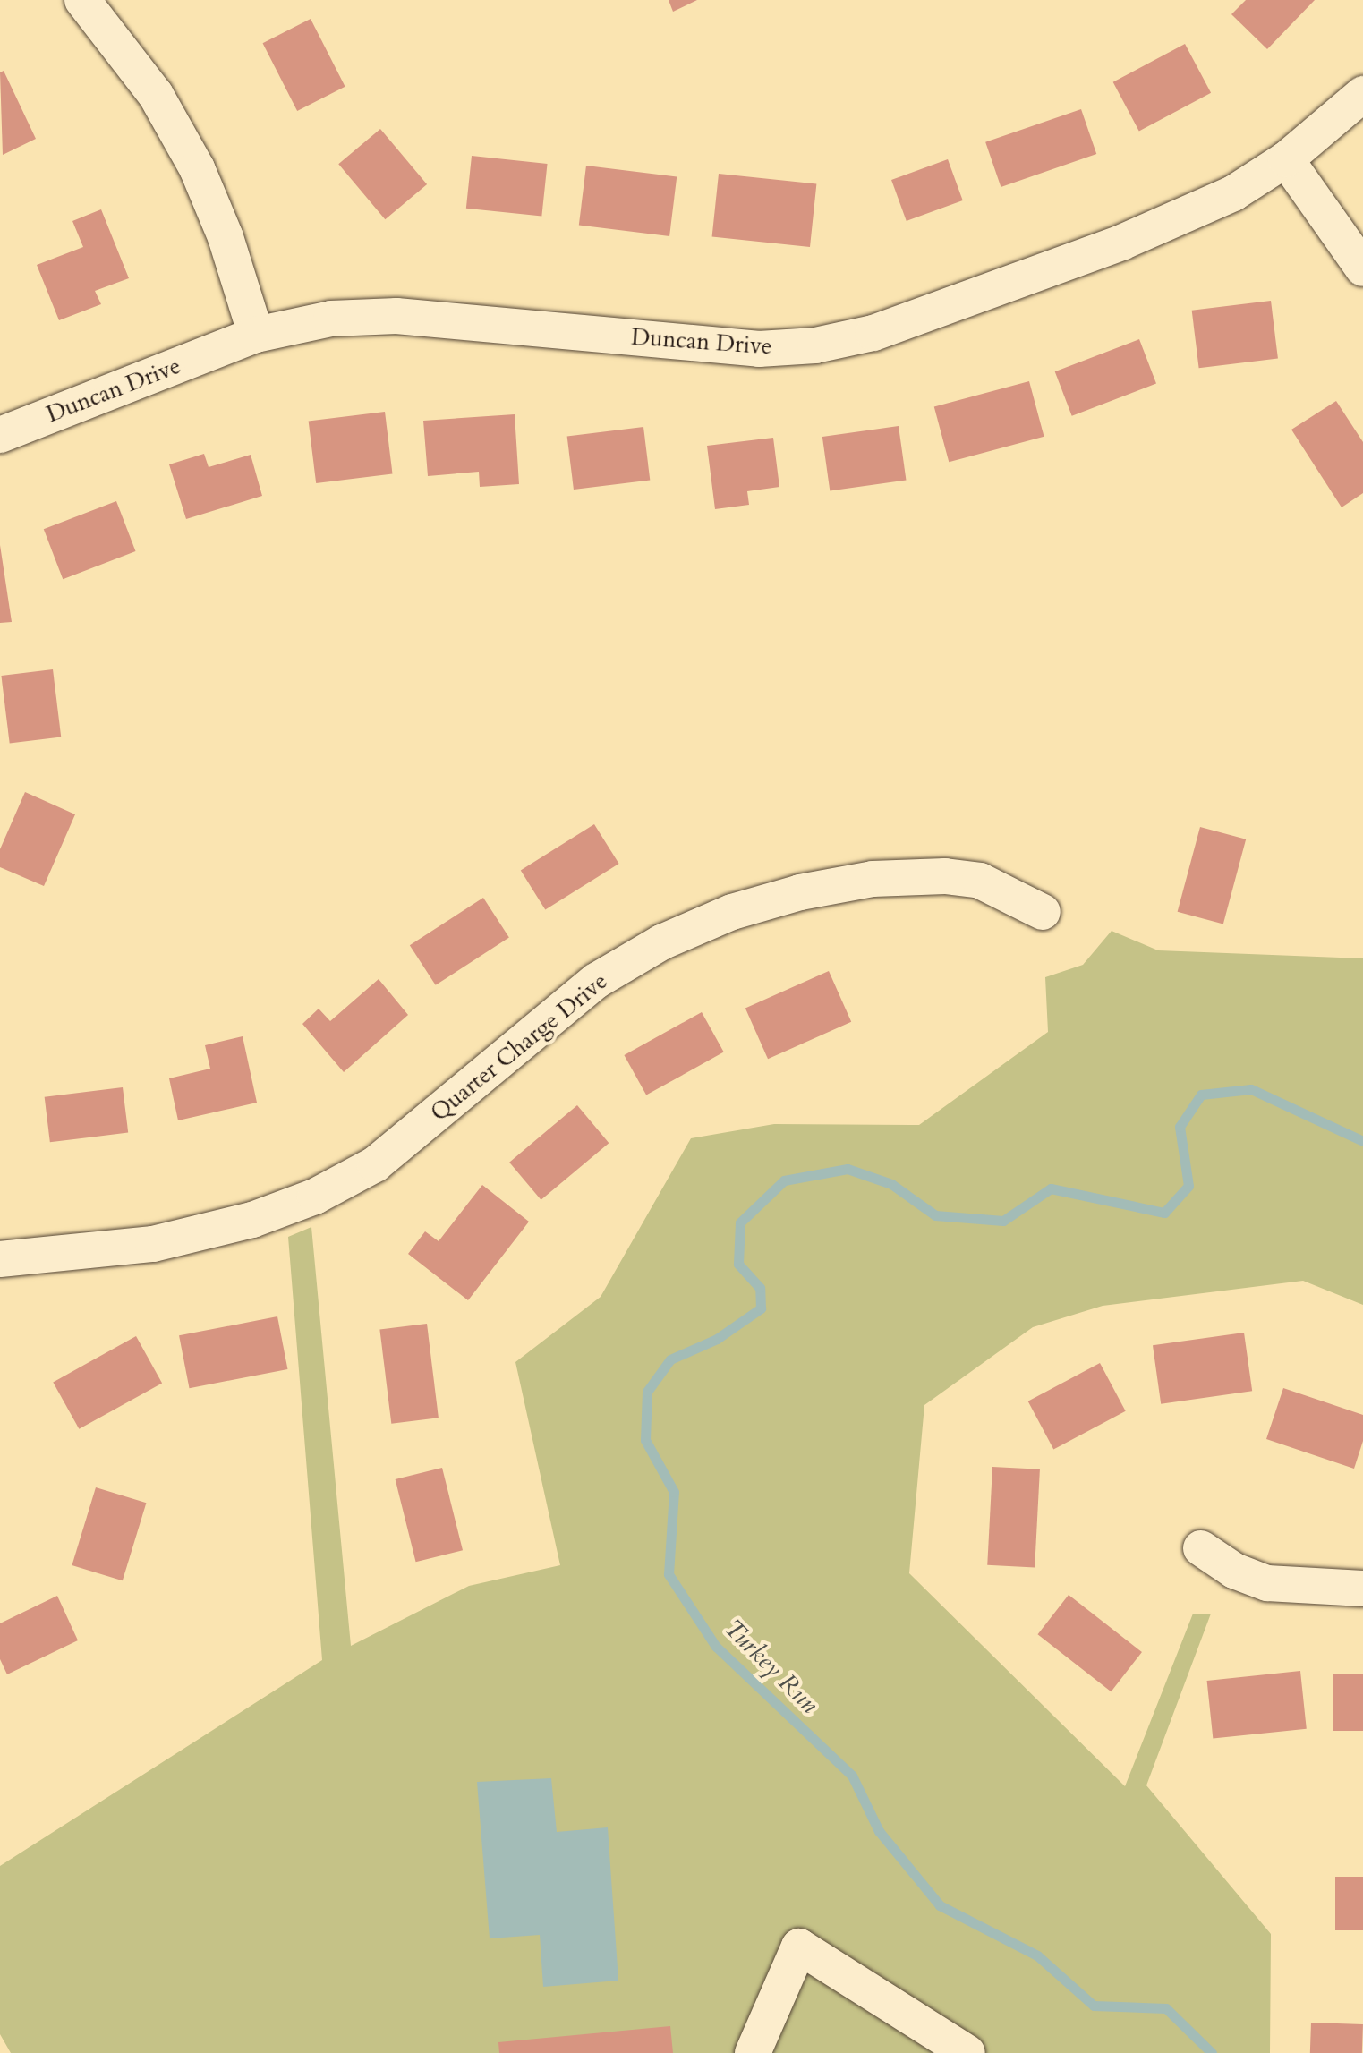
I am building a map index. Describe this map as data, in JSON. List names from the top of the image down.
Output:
{
  "streets": {
    "street": ["Duncan Drive", "Quarter Charge Drive"]
  },
  "water": ["Turkey Run"]
}
